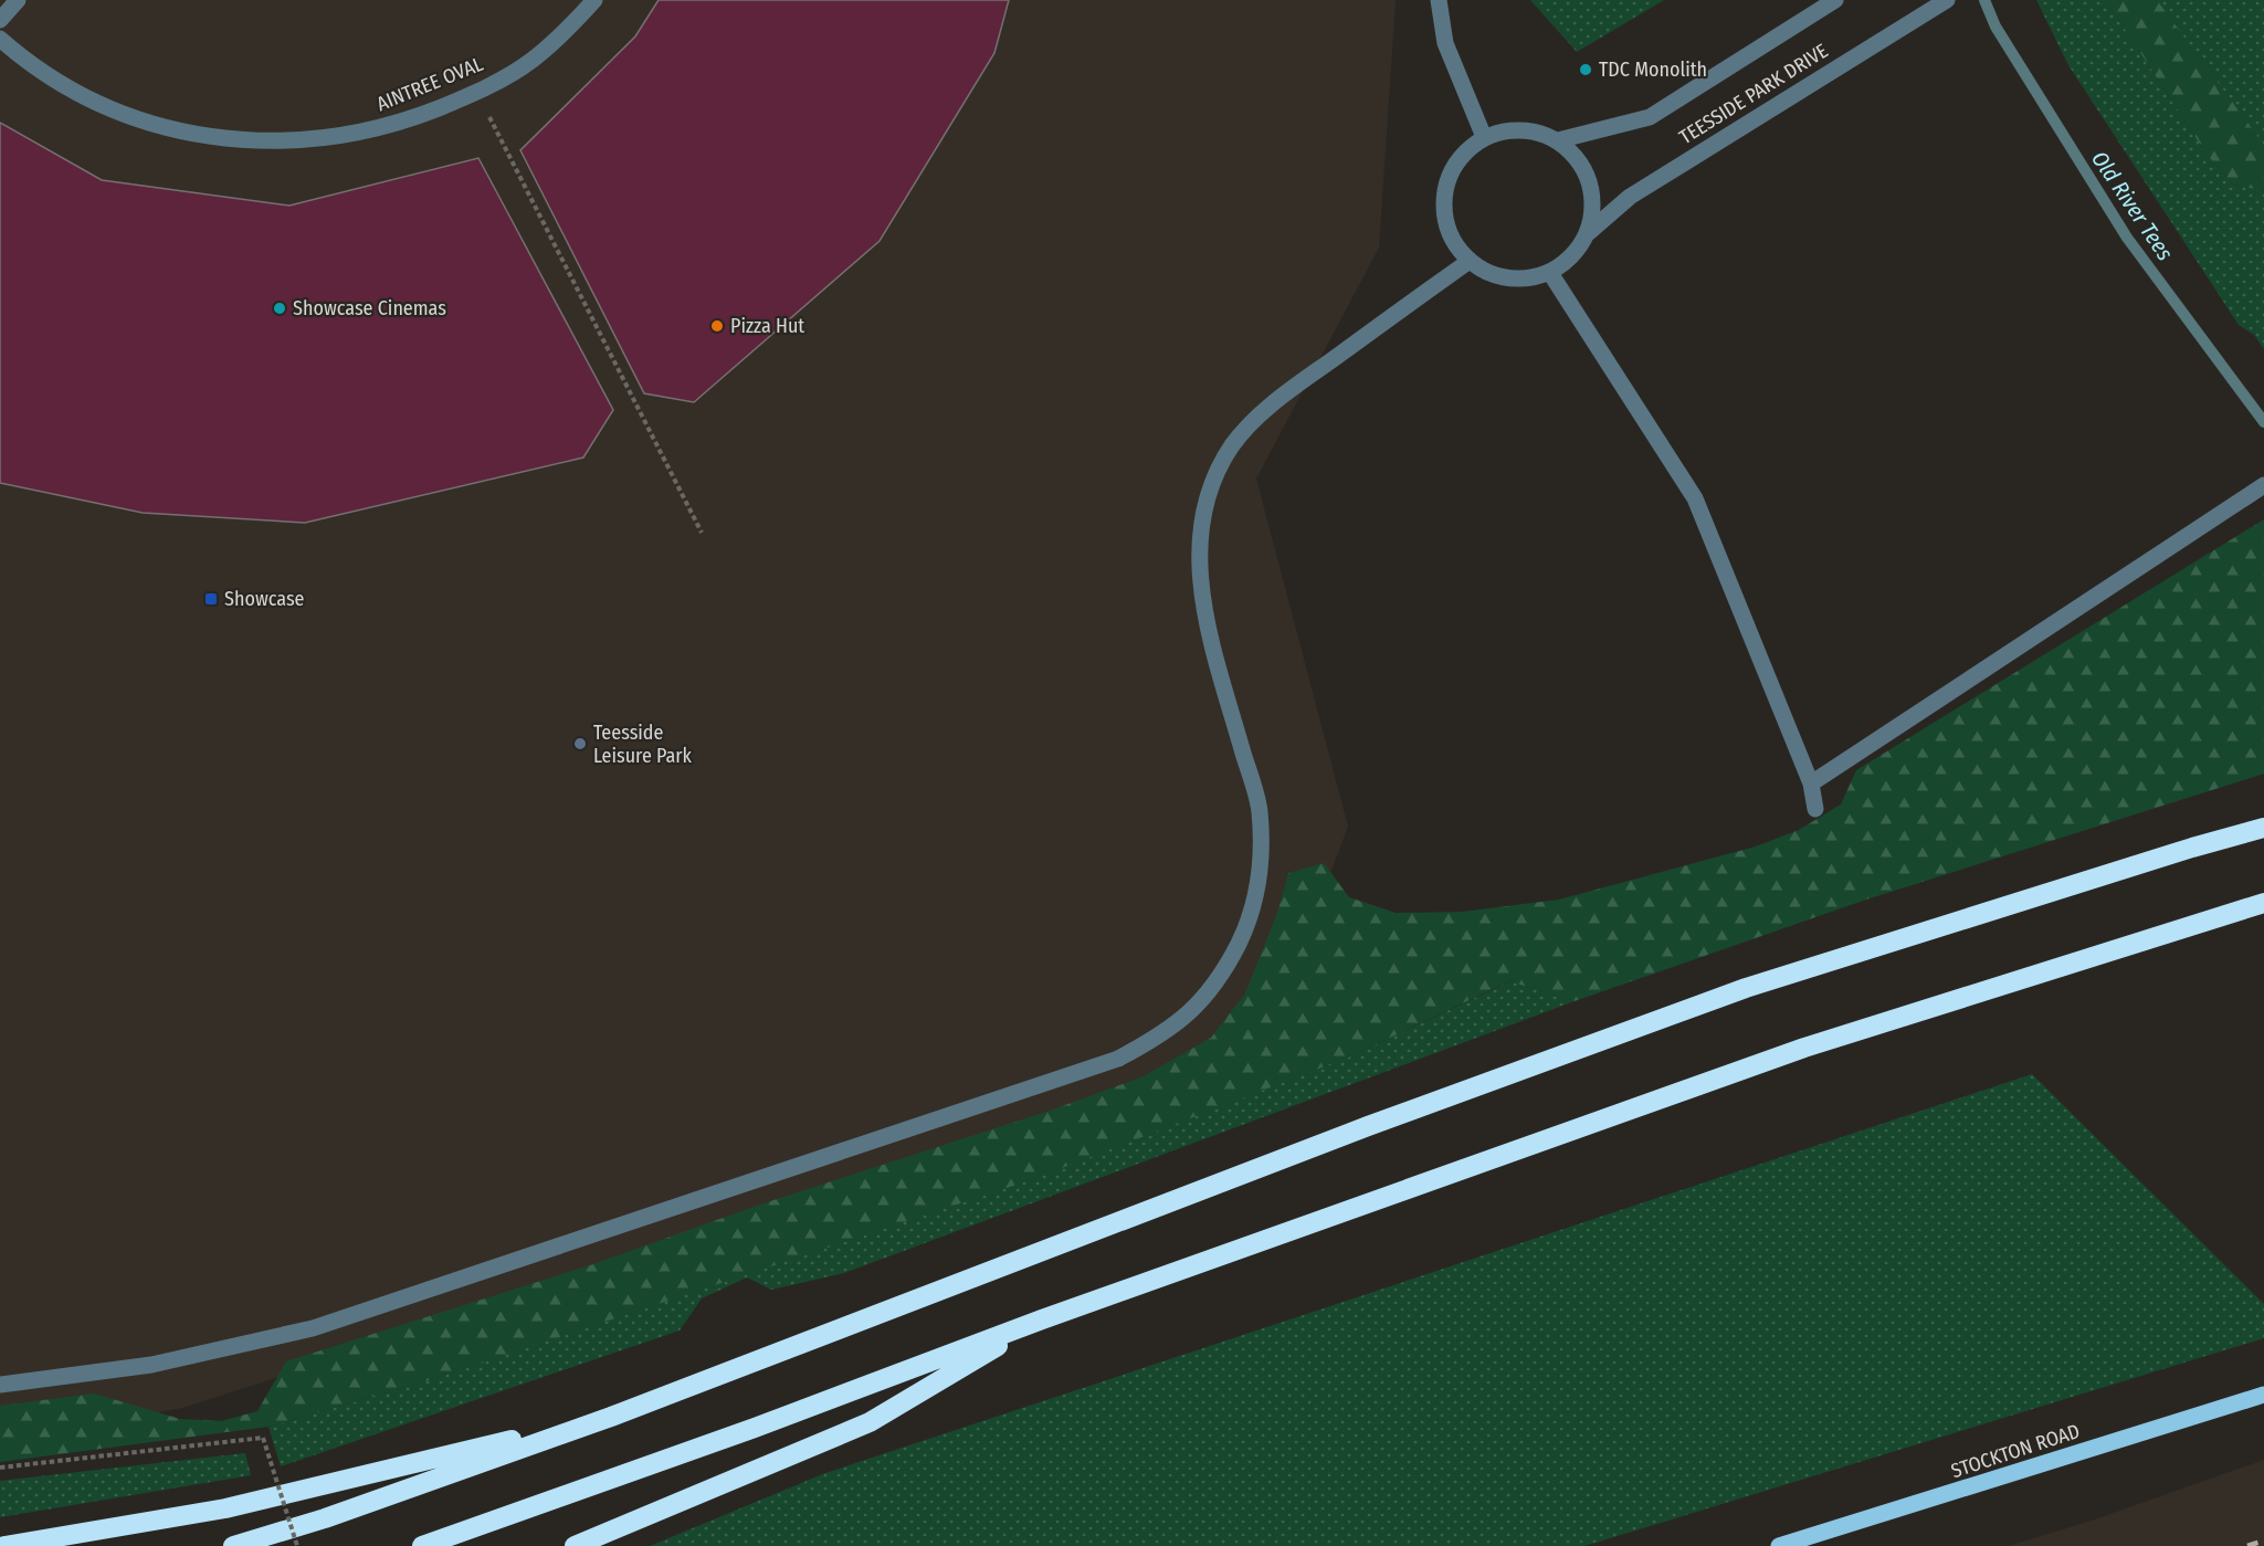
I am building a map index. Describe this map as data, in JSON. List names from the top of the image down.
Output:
{
  "streets": {
    "main road": ["STOCKTON ROAD"],
    "street": ["AINTREE OVAL", "TEESSIDE PARK DRIVE"]
  },
  "water": ["Old River Tees"],
  "places": {
    "other": [
      "TDC Monolith",
      "Showcase Cinemas",
      "Pizza Hut",
      "Teesside Leisure Park"
    ],
    "transit": ["Showcase"]
  }
}
